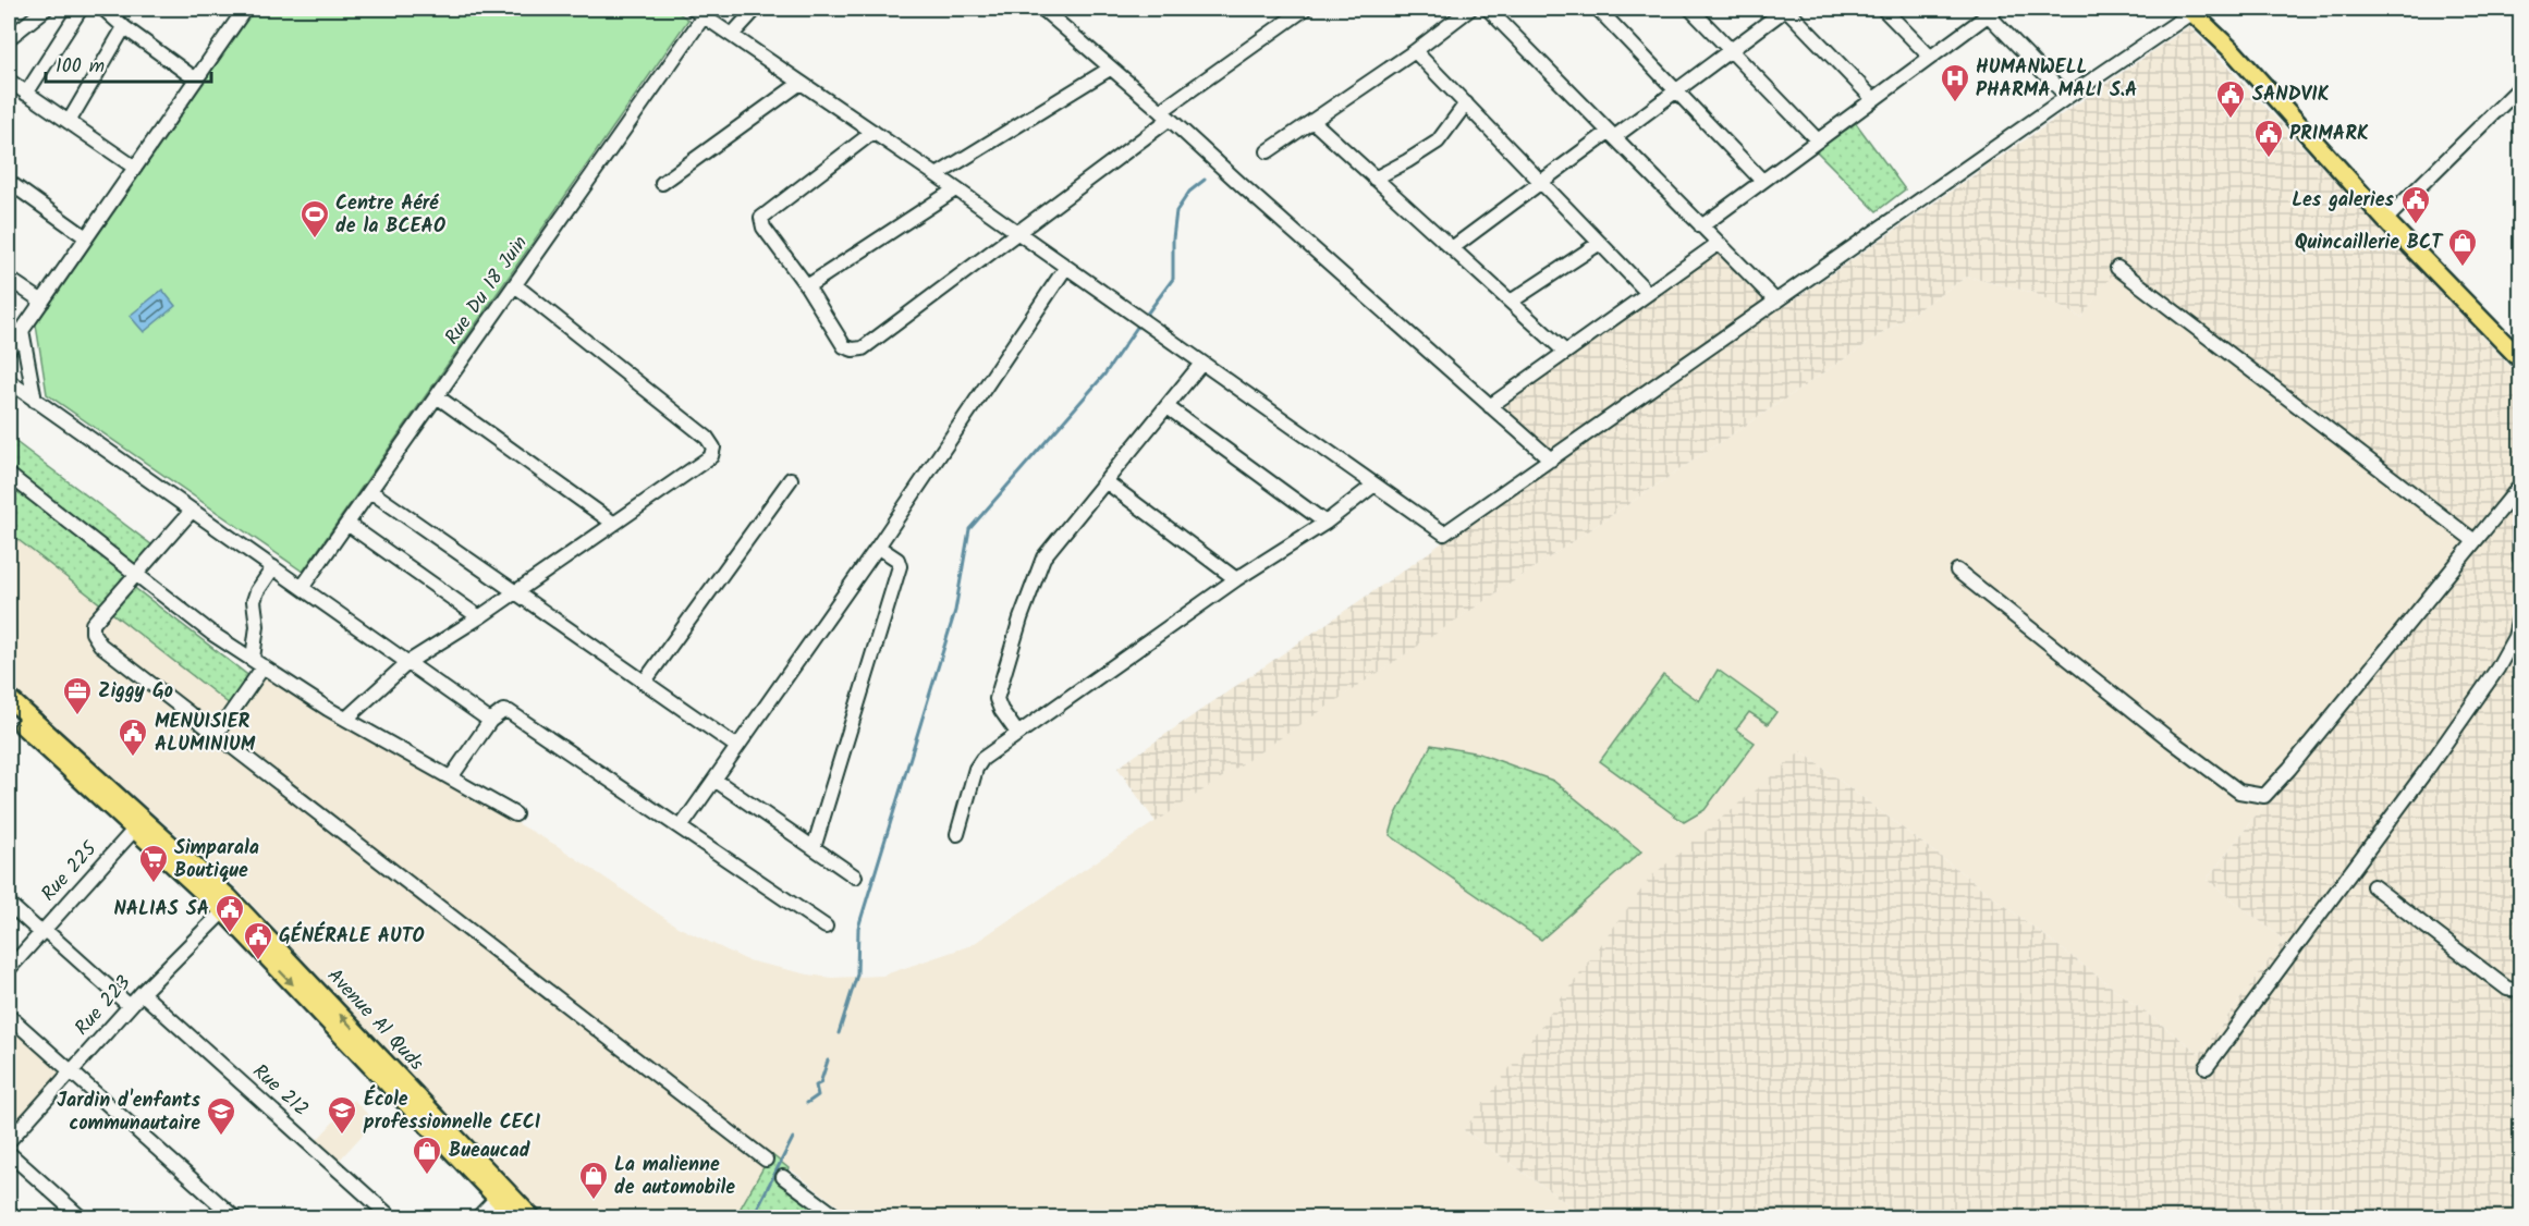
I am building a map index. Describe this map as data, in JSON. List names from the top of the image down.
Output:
{
  "streets": {
    "main road": ["Avenue Al Quds"],
    "street": [
      "Rue Du 18 Juin",
      "Rue 225",
      "Rue 223",
      "Rue 212"
    ]
  },
  "crossings": [
    ["Rue 225", "Avenue Al Quds"],
    ["Rue 223", "Avenue Al Quds"],
    ["Rue 223", "Rue 212"]
  ],
  "places": {
    "hospital": ["HUMANWELL PHARMA MALI S.A"],
    "public building": [
      "SANDVIK",
      "PRIMARK",
      "Les galeries",
      "MENUISIER ALUMINIUM",
      "NALIAS SA",
      "GÉNÉRALE AUTO"
    ],
    "sports": ["Centre Aéré de la BCEAO"],
    "shop": ["Quincaillerie BCT", "Bueaucad", "La malienne de automobile"],
    "office": ["Ziggy Go"],
    "supermarket": ["Simparala Boutique"],
    "school or university": ["École professionnelle CECI", "Jardin d'enfants communautaire"]
  },
  "scale_bar": "100 m"
}
